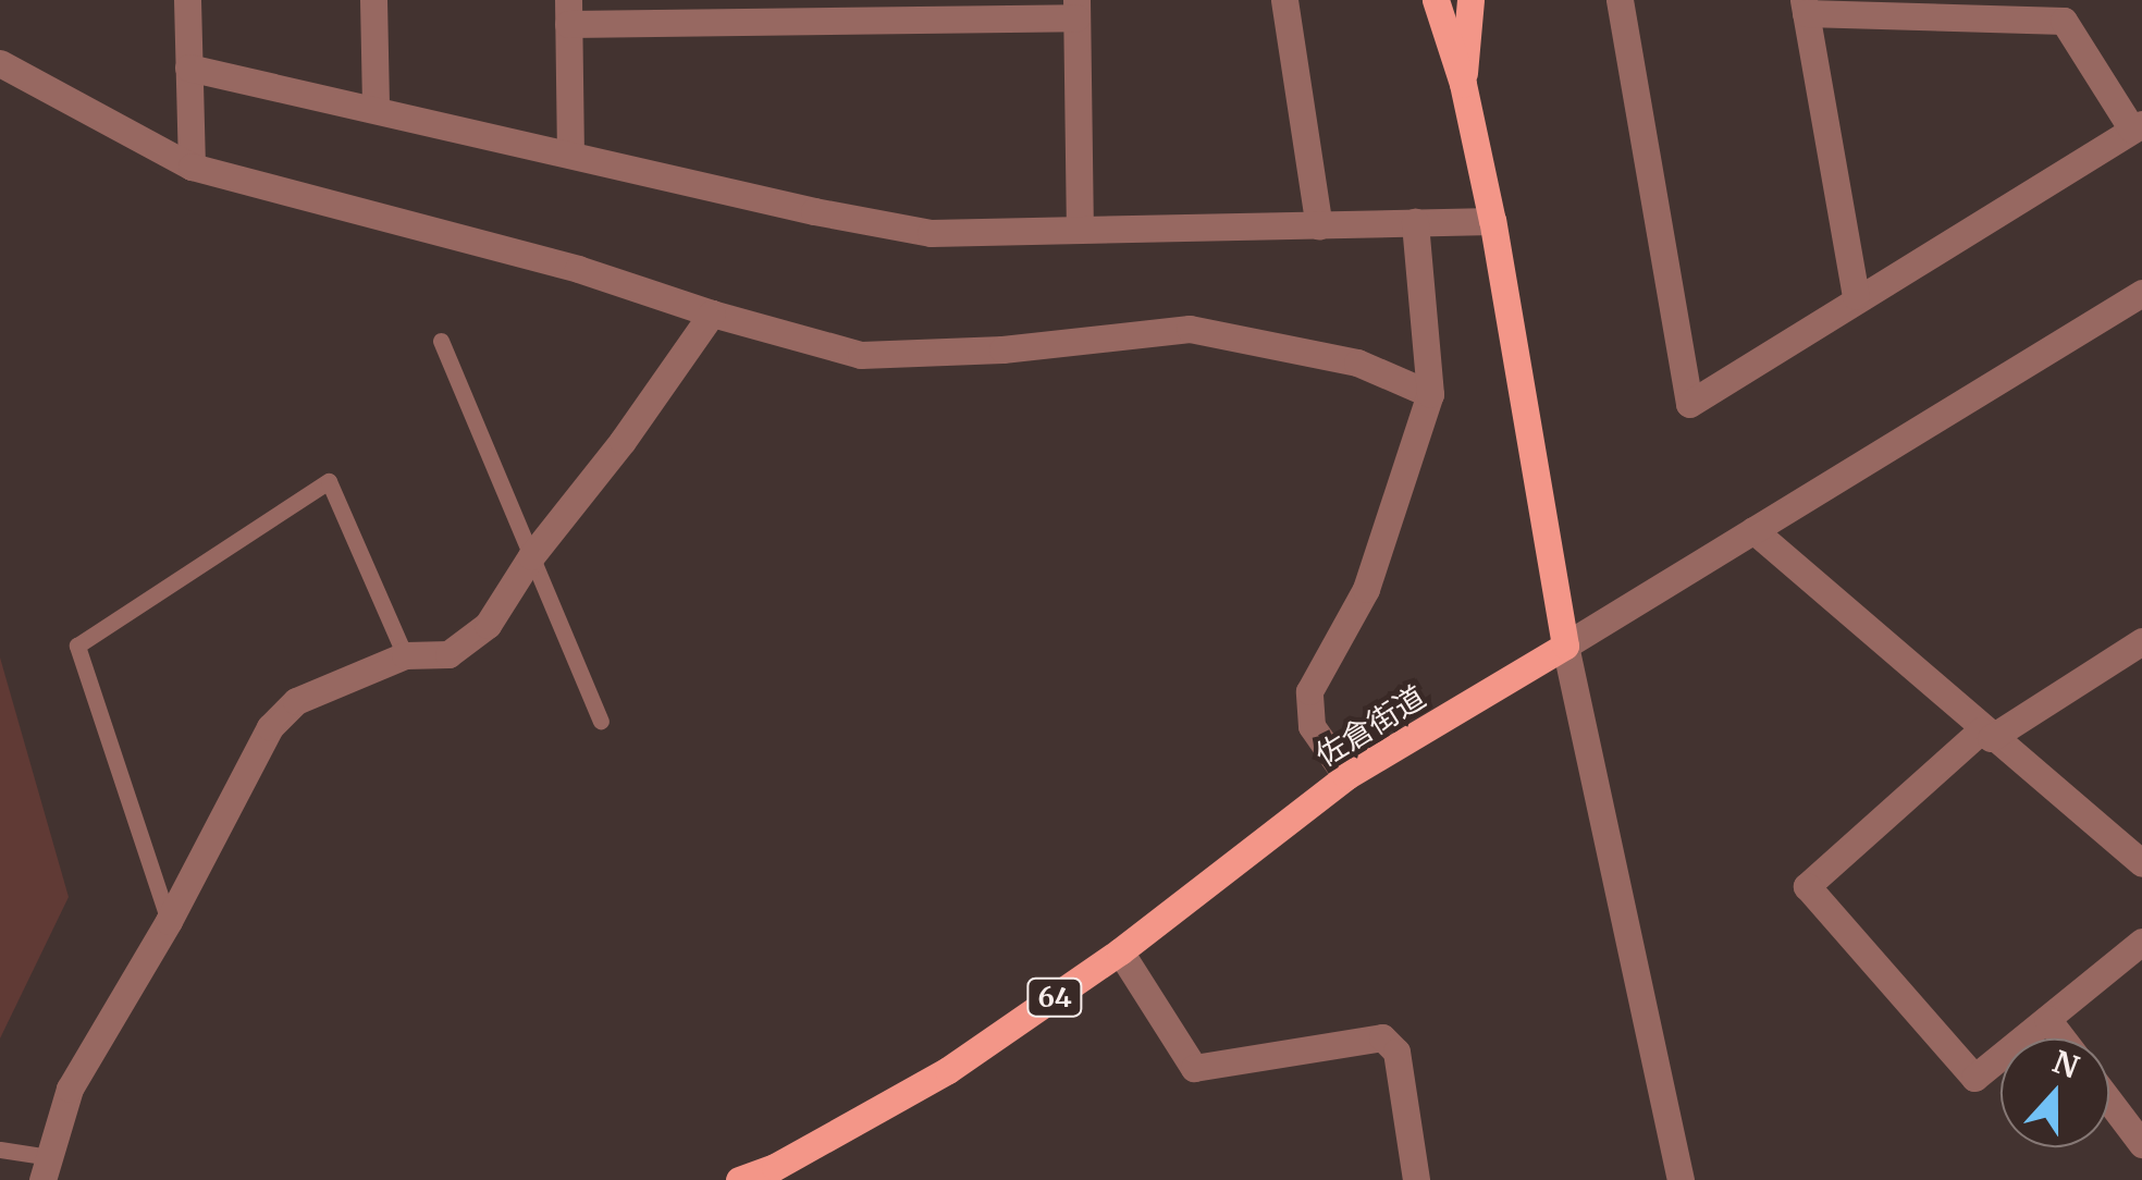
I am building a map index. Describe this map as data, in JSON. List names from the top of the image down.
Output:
{
  "streets": {
    "main road": ["佐倉街道", "64"]
  },
  "north": "top"
}
